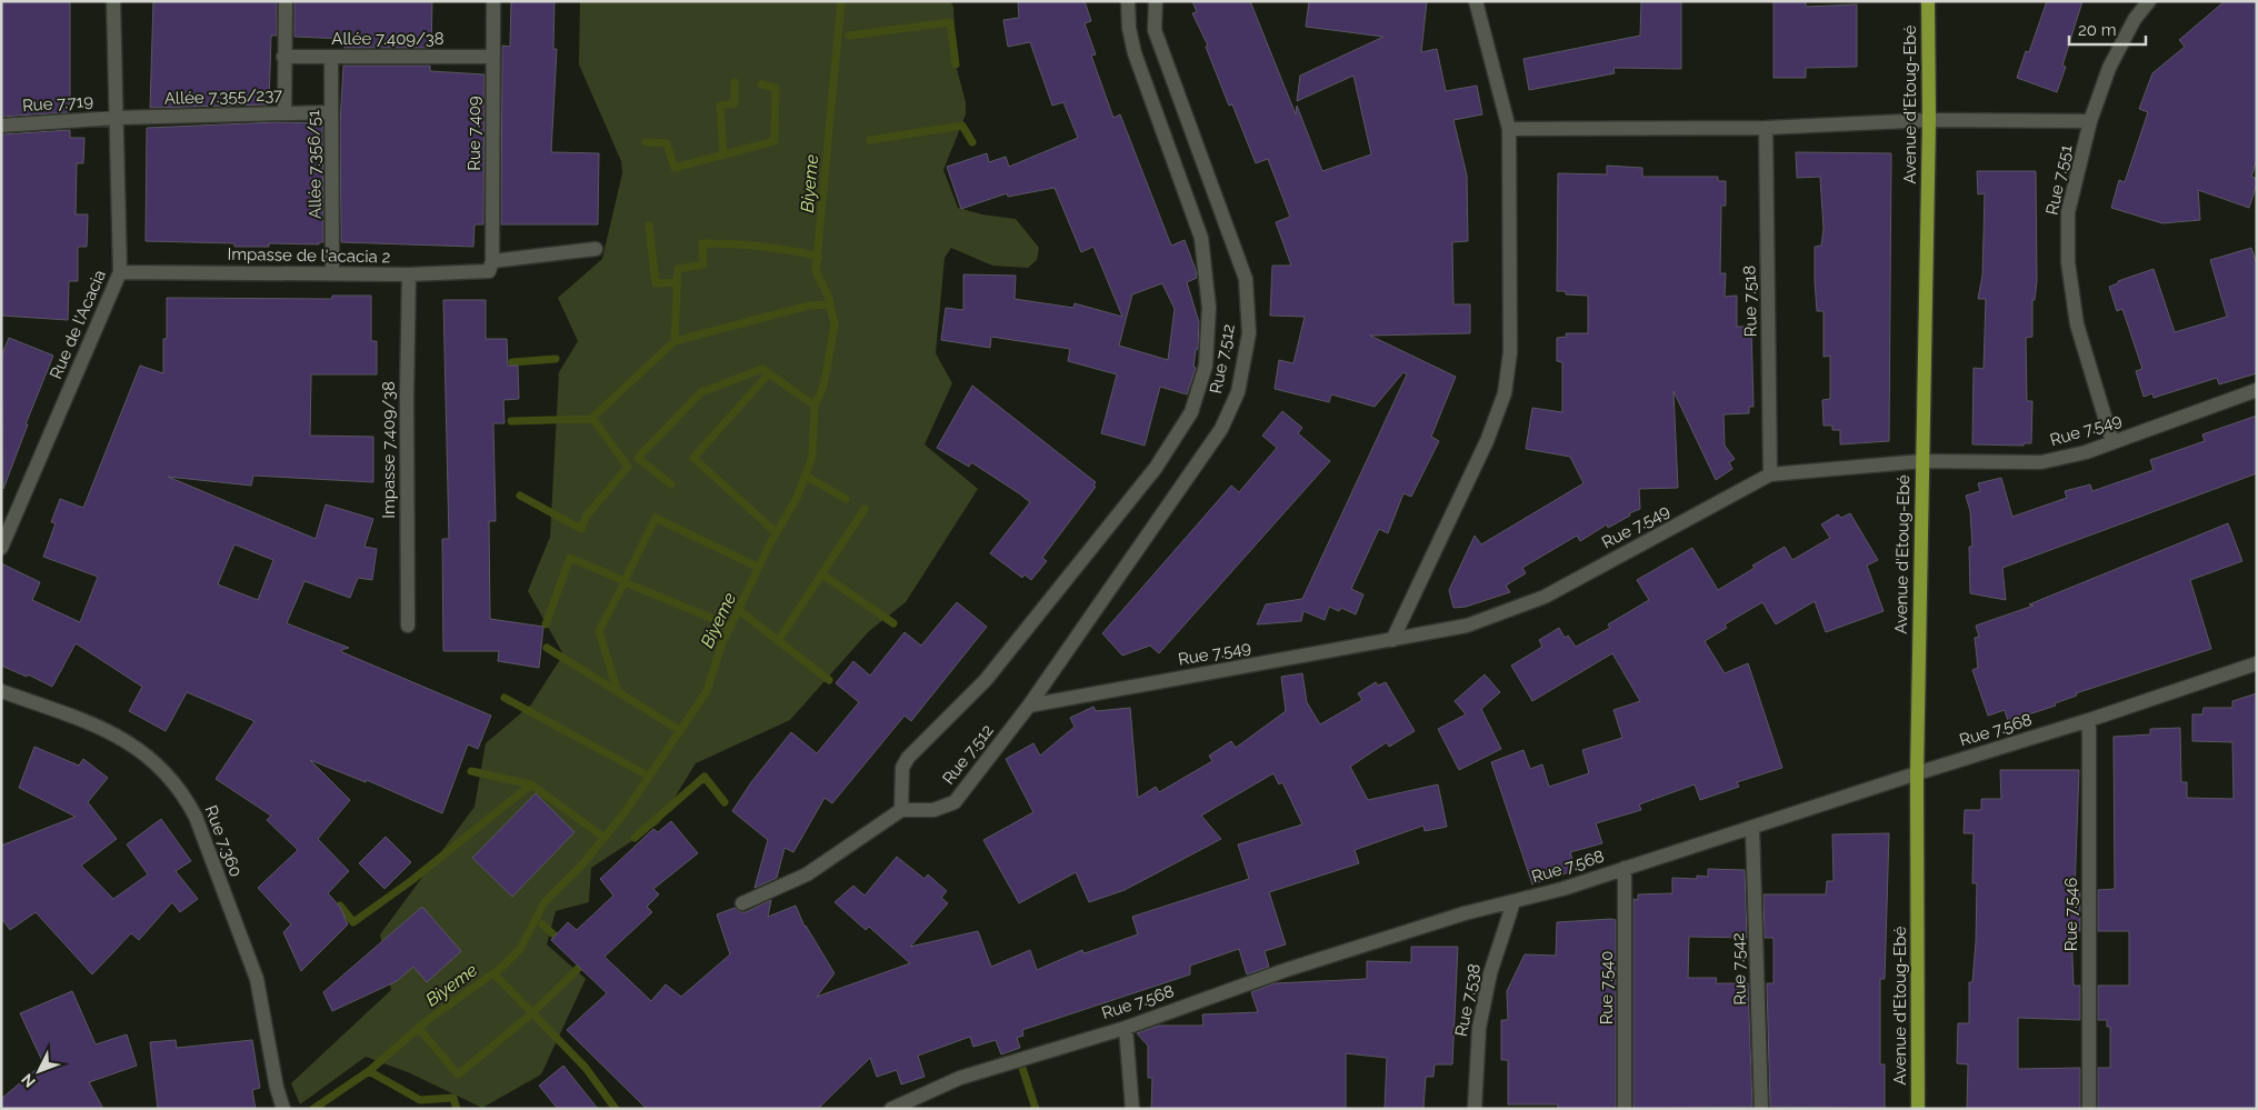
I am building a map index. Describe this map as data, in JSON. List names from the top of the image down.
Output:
{
  "streets": {
    "main road": ["Avenue d'Etoug-Ebé"],
    "street": [
      "Allée 7.409/38",
      "Allée 7.355/237",
      "Rue 7.719",
      "Rue 7.409",
      "Allée 7.356/51",
      "Rue 7.551",
      "Impasse de l'acacia 2",
      "Rue 7.518",
      "Rue de l'Acacia",
      "Rue 7.512",
      "Rue 7.549",
      "Impasse 7.409/38",
      "Rue 7.568",
      "Rue 7.360",
      "Rue 7.546",
      "Rue 7.542",
      "Rue 7.540",
      "Rue 7.538"
    ]
  },
  "crossings": [
    ["Allée 7.409/38", "Rue 7.409"],
    ["Allée 7.409/38", "Allée 7.356/51"],
    ["Allée 7.355/237", "Rue 7.719"],
    ["Allée 7.355/237", "Allée 7.356/51"],
    ["Allée 7.355/237", "Rue de l'Acacia"],
    ["Rue 7.719", "Rue de l'Acacia"],
    ["Avenue d'Etoug-Ebé", "Rue 7.549"],
    ["Avenue d'Etoug-Ebé", "Rue 7.568"],
    ["Rue 7.409", "Impasse de l'acacia 2"],
    ["Allée 7.356/51", "Impasse de l'acacia 2"],
    ["Rue 7.551", "Rue 7.549"],
    ["Impasse de l'acacia 2", "Rue de l'Acacia"],
    ["Impasse de l'acacia 2", "Impasse 7.409/38"],
    ["Rue 7.518", "Rue 7.549"],
    ["Rue 7.512", "Rue 7.549"],
    ["Rue 7.568", "Rue 7.546"],
    ["Rue 7.568", "Rue 7.542"],
    ["Rue 7.568", "Rue 7.540"],
    ["Rue 7.568", "Rue 7.538"]
  ],
  "water": ["Biyeme"],
  "scale_bar": "20 m",
  "north": "bottom left"
}
